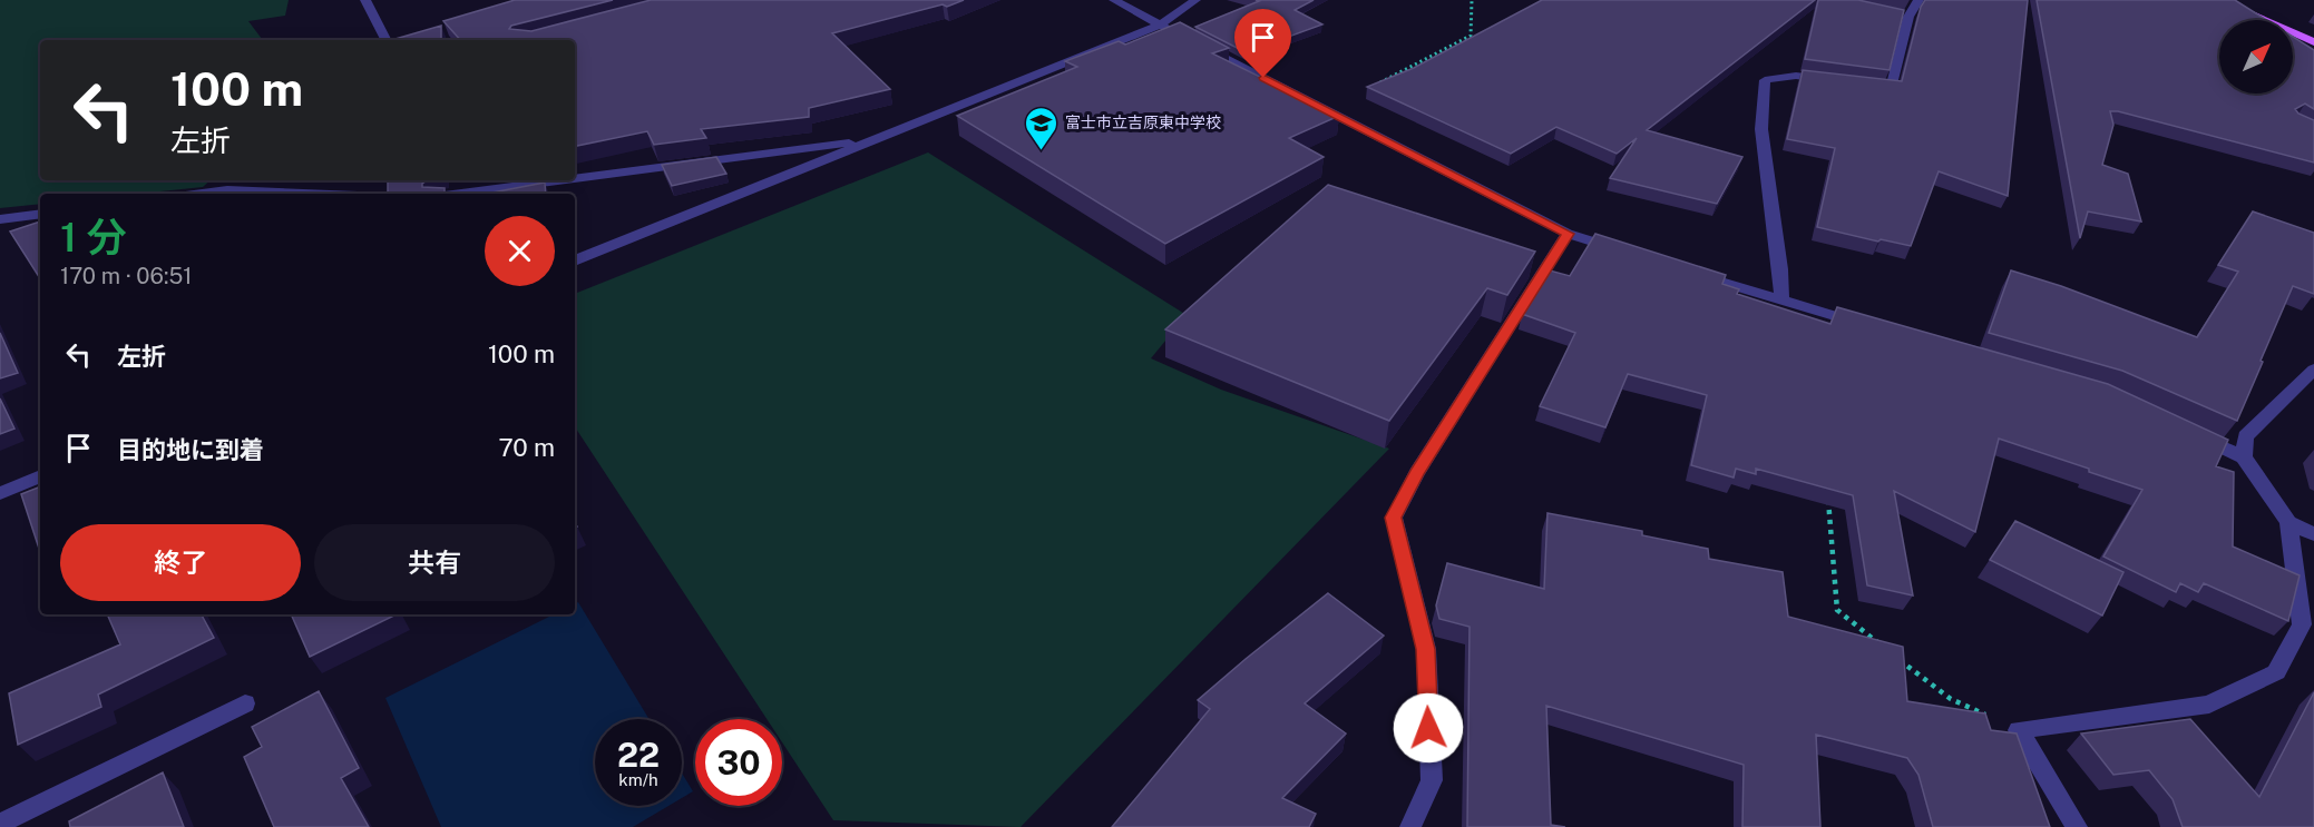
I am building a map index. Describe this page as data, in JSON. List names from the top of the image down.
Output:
{
  "places": {
    "school or university": ["富士市立吉原東中学校"]
  },
  "north": "top right",
  "page": {
    "turn": ["100 m", "左折"],
    "heading": ["1 分", "170 m · 06:51"],
    "list": [
      {
        "name": "左折",
        "value": "100 m"
      },
      {
        "name": "目的地に到着",
        "value": "70 m"
      }
    ],
    "buttons": ["終了", "共有"],
    "speed": "22 km/h",
    "limit": "30"
  }
}
